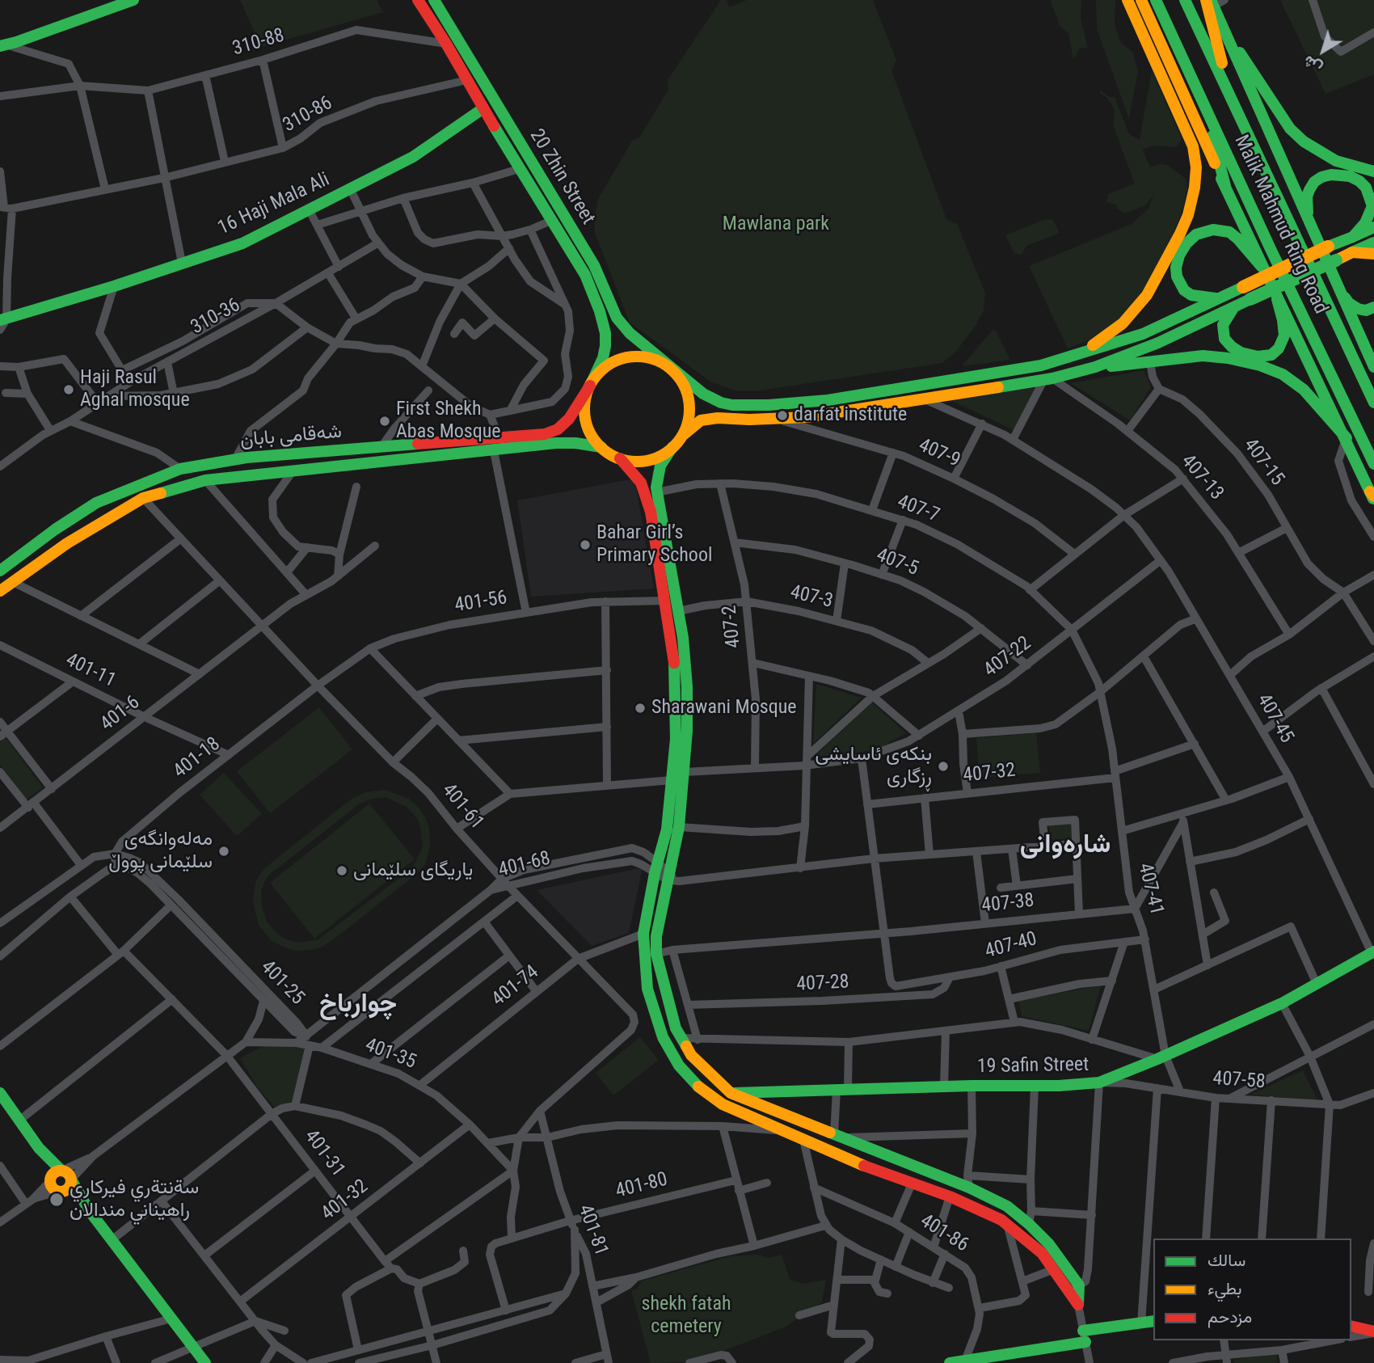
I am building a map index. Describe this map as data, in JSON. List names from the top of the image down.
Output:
{
  "streets": {
    "main road": [
      "20 Zhin Street",
      "16 Haji Mala Ali",
      "Malik Mahmud Ring Road",
      "شەقامی بابان",
      "19 Safin Street"
    ],
    "street": [
      "310-88",
      "310-86",
      "310-36",
      "407-9",
      "407-15",
      "407-13",
      "407-7",
      "407-5",
      "407-3",
      "401-56",
      "407-2",
      "407-22",
      "401-11",
      "401-6",
      "407-45",
      "401-18",
      "407-32",
      "401-61",
      "401-68",
      "407-41",
      "407-38",
      "407-40",
      "401-25",
      "407-28",
      "401-74",
      "401-35",
      "407-58",
      "401-31",
      "401-80",
      "401-32",
      "401-81",
      "401-86"
    ]
  },
  "crossings": [
    ["310-88", "20 Zhin Street"],
    ["310-86", "20 Zhin Street"],
    ["20 Zhin Street", "16 Haji Mala Ali"],
    ["20 Zhin Street", "شەقامی بابان"],
    ["شەقامی بابان", "401-61"],
    ["407-7", "407-2"],
    ["407-7", "407-22"],
    ["407-7", "407-41"],
    ["407-5", "407-2"],
    ["407-5", "407-22"],
    ["407-3", "407-2"],
    ["401-56", "401-18"],
    ["401-56", "401-61"],
    ["407-2", "407-22"],
    ["407-22", "407-45"],
    ["401-11", "401-6"],
    ["401-11", "401-18"],
    ["401-6", "401-61"],
    ["407-45", "19 Safin Street"],
    ["401-18", "401-61"],
    ["401-18", "401-25"],
    ["407-32", "407-41"],
    ["401-61", "401-68"],
    ["401-61", "401-74"],
    ["401-61", "401-81"],
    ["407-41", "407-38"],
    ["407-41", "407-40"],
    ["407-41", "19 Safin Street"],
    ["407-41", "407-58"],
    ["407-38", "407-40"],
    ["407-40", "407-28"],
    ["401-74", "401-35"],
    ["401-35", "401-32"],
    ["19 Safin Street", "407-58"],
    ["401-31", "401-32"],
    ["401-80", "401-81"]
  ],
  "districts": ["شارەوانی", "چوارباخ"],
  "parks": ["Mawlana park", "shekh fatah cemetery"],
  "places": [
    "Haji Rasul Aghal mosque",
    "darfat institute",
    "First Shekh Abas Mosque",
    "Bahar Girl’s Primary School",
    "Sharawani Mosque",
    "بنکەی ئاسایشی ڕزگاری",
    "مەلەوانگەی سلێمانی پووڵ",
    "یاریگای سلێمانی",
    "سةنتةري فيركاري راهيناني مندالان"
  ],
  "legend": ["سالك", "بطيء", "مزدحم"],
  "north": "bottom left"
}
